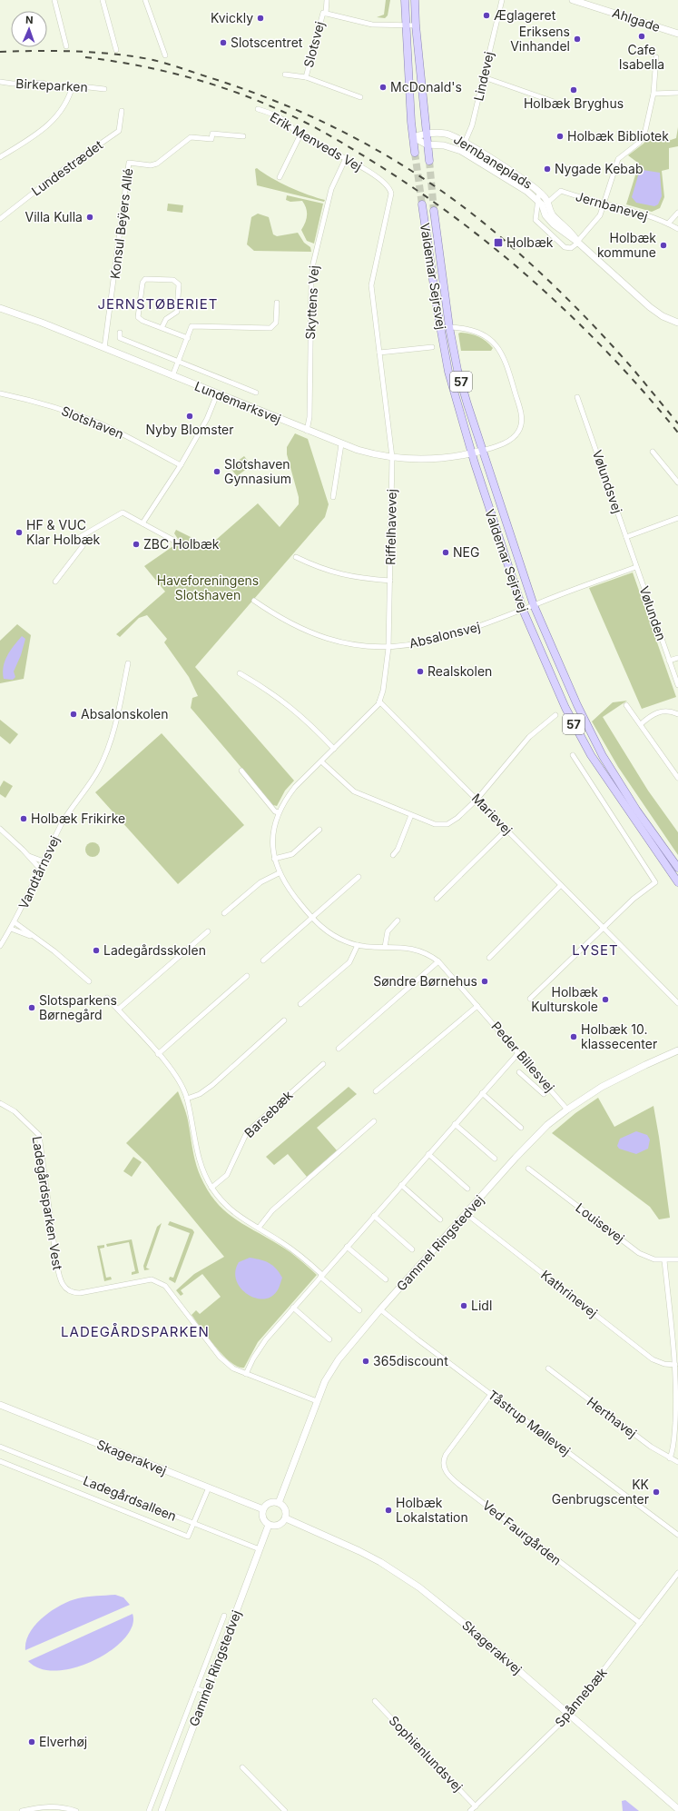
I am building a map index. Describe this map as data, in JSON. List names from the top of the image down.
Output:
{
  "streets": {
    "main road": ["Valdemar Sejrsvej", "57"],
    "street": [
      "Ahlgade",
      "Slotsvej",
      "Lindevej",
      "Birkeparken",
      "Erik Menveds Vej",
      "Jernbaneplads",
      "Lundestrædet",
      "Jernbanevej",
      "Konsul Beÿers Allé",
      "Skyttens Vej",
      "Lundemarksvej",
      "Slotshaven",
      "Vølundsvej",
      "Riffelhavevej",
      "Vølunden",
      "Absalonsvej",
      "Marievej",
      "Vandtårnsvej",
      "Peder Billesvej",
      "Barsebæk",
      "Ladegårdsparken Vest",
      "Louisevej",
      "Gammel Ringstedvej",
      "Kathrinevej",
      "Herthavej",
      "Tåstrup Møllevej",
      "Skagerakvej",
      "Ladegårdsalleen",
      "Ved Faurgården",
      "Spånnebæk",
      "Sophienlundsvej"
    ]
  },
  "crossings": [
    ["Lindevej", "Jernbaneplads"],
    ["Erik Menveds Vej", "Skyttens Vej"],
    ["Erik Menveds Vej", "Riffelhavevej"],
    ["Jernbaneplads", "Jernbanevej"],
    ["Konsul Beÿers Allé", "Lundemarksvej"],
    ["Valdemar Sejrsvej", "Lundemarksvej"],
    ["Valdemar Sejrsvej", "Absalonsvej"],
    ["Skyttens Vej", "Lundemarksvej"],
    ["Lundemarksvej", "Riffelhavevej"],
    ["Vølundsvej", "Vølunden"],
    ["Vølundsvej", "Absalonsvej"],
    ["Riffelhavevej", "Absalonsvej"],
    ["Riffelhavevej", "Marievej"],
    ["Riffelhavevej", "Peder Billesvej"],
    ["Vølunden", "Absalonsvej"],
    ["Marievej", "Peder Billesvej"],
    ["Peder Billesvej", "Gammel Ringstedvej"],
    ["Gammel Ringstedvej", "Kathrinevej"],
    ["Gammel Ringstedvej", "Tåstrup Møllevej"],
    ["Gammel Ringstedvej", "Skagerakvej"],
    ["Gammel Ringstedvej", "Ladegårdsalleen"],
    ["Tåstrup Møllevej", "Ved Faurgården"],
    ["Skagerakvej", "Spånnebæk"],
    ["Ved Faurgården", "Spånnebæk"],
    ["Spånnebæk", "Sophienlundsvej"]
  ],
  "districts": ["JERNSTØBERIET", "LYSET", "LADEGÅRDSPARKEN"],
  "parks": ["Haveforeningens Slotshaven"],
  "places": {
    "other": [
      "Æglageret",
      "Kvickly",
      "Cafe Isabella",
      "Eriksens Vinhandel",
      "Slotscentret",
      "McDonald's",
      "Holbæk Bryghus",
      "Holbæk Bibliotek",
      "Nygade Kebab",
      "Villa Kulla",
      "Holbæk kommune",
      "Nyby Blomster",
      "Slotshaven Gynnasium",
      "HF & VUC Klar Holbæk",
      "ZBC Holbæk",
      "NEG",
      "Realskolen",
      "Absalonskolen",
      "Holbæk Frikirke",
      "Ladegårdsskolen",
      "Søndre Børnehus",
      "Holbæk Kulturskole",
      "Slotsparkens Børnegård",
      "Holbæk 10. klassecenter",
      "Lidl",
      "365discount",
      "KK Genbrugscenter",
      "Holbæk Lokalstation",
      "Elverhøj"
    ],
    "transit": ["Holbæk"]
  },
  "north": "top"
}
